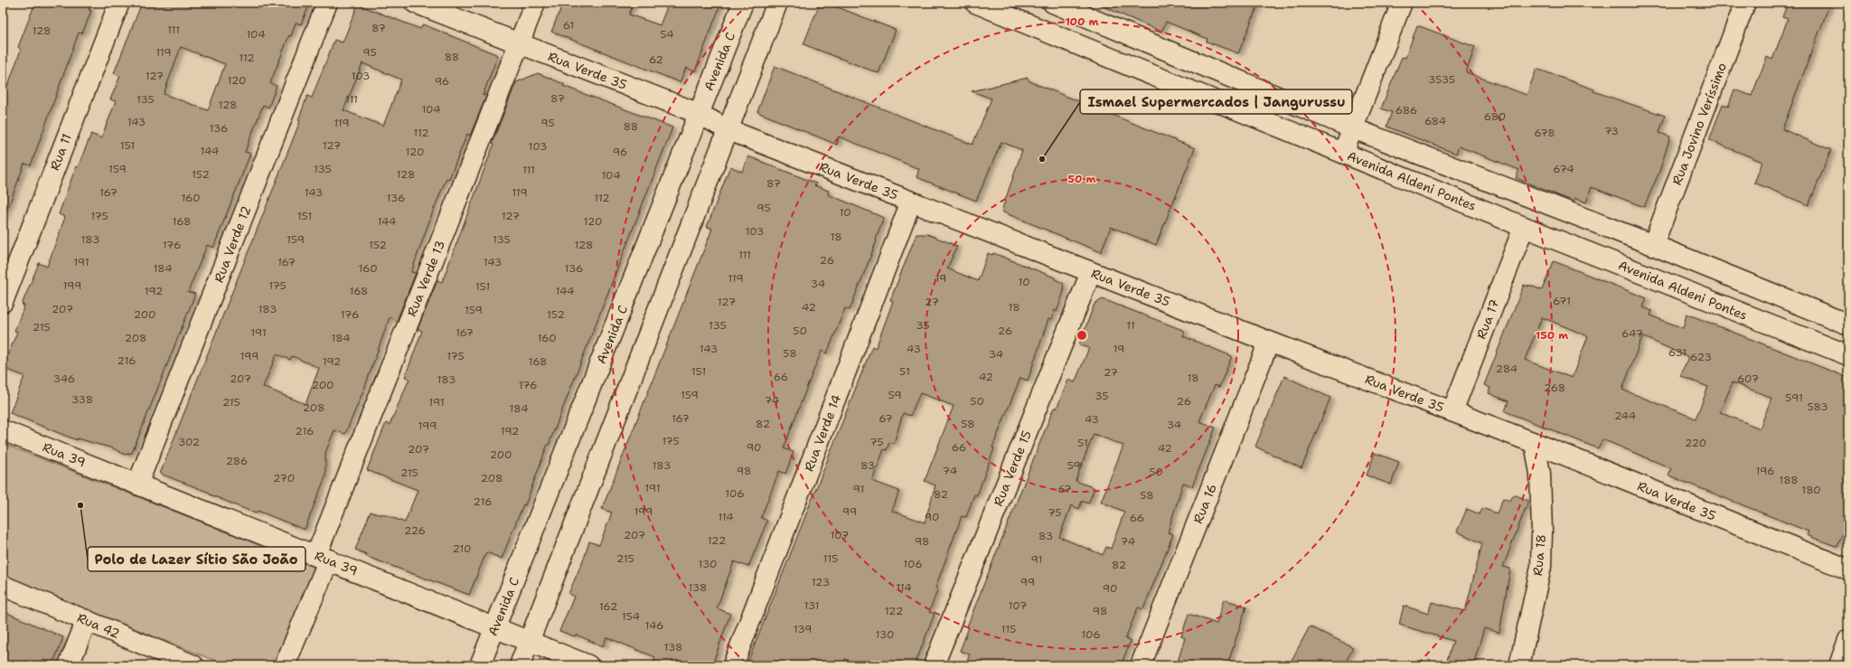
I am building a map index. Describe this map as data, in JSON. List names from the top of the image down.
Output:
{
  "streets": {
    "street": [
      "Avenida C",
      "Rua Verde 35",
      "Rua Jovino Veríssimo",
      "Rua 11",
      "Avenida Aldeni Pontes",
      "Rua Verde 12",
      "Rua Verde 13",
      "Rua 17",
      "Rua Verde 14",
      "Rua 39",
      "Rua Verde 15",
      "Rua 16",
      "Rua 18",
      "Rua 42"
    ]
  },
  "crossings": [
    ["Avenida C", "Rua Verde 35"],
    ["Avenida C", "Rua 39"],
    ["Rua Verde 35", "Rua Verde 13"],
    ["Rua Verde 35", "Rua 17"],
    ["Rua Verde 35", "Rua Verde 14"],
    ["Rua Verde 35", "Rua Verde 15"],
    ["Rua Verde 35", "Rua 16"],
    ["Rua Verde 35", "Rua 18"],
    ["Avenida Aldeni Pontes", "Rua 17"],
    ["Rua Verde 12", "Rua 39"],
    ["Rua Verde 13", "Rua 39"]
  ],
  "places": ["Ismael Supermercados | Jangurussu", "Polo de Lazer Sítio São João"],
  "house_numbers": [
    "61",
    "87",
    "111",
    "128",
    "104",
    "54",
    "119",
    "95",
    "88",
    "112",
    "62",
    "127",
    "103",
    "3535",
    "120",
    "96",
    "87",
    "135",
    "111",
    "128",
    "104",
    "686",
    "680",
    "684",
    "143",
    "119",
    "95",
    "88",
    "136",
    "73",
    "112",
    "678",
    "151",
    "127",
    "103",
    "144",
    "120",
    "96",
    "159",
    "135",
    "674",
    "111",
    "152",
    "128",
    "104",
    "87",
    "167",
    "143",
    "119",
    "160",
    "136",
    "112",
    "95",
    "10",
    "175",
    "151",
    "127",
    "168",
    "144",
    "120",
    "103",
    "18",
    "183",
    "159",
    "135",
    "176",
    "152",
    "128",
    "111",
    "26",
    "191",
    "167",
    "143",
    "184",
    "160",
    "136",
    "119",
    "19",
    "10",
    "34",
    "199",
    "175",
    "151",
    "192",
    "168",
    "144",
    "671",
    "127",
    "27",
    "42",
    "18",
    "207",
    "183",
    "159",
    "200",
    "176",
    "152",
    "135",
    "35",
    "11",
    "215",
    "50",
    "26",
    "191",
    "167",
    "647",
    "208",
    "184",
    "160",
    "143",
    "43",
    "19",
    "631",
    "58",
    "34",
    "199",
    "175",
    "623",
    "216",
    "192",
    "168",
    "284",
    "151",
    "51",
    "27",
    "66",
    "42",
    "18",
    "346",
    "207",
    "607",
    "183",
    "200",
    "176",
    "268",
    "159",
    "59",
    "35",
    "591",
    "338",
    "74",
    "50",
    "26",
    "215",
    "191",
    "583",
    "208",
    "184",
    "244",
    "167",
    "67",
    "43",
    "82",
    "58",
    "34",
    "199",
    "216",
    "192",
    "175",
    "302",
    "75",
    "51",
    "220",
    "90",
    "66",
    "42",
    "207",
    "200",
    "286",
    "183",
    "83",
    "59",
    "98",
    "74",
    "196",
    "50",
    "215",
    "270",
    "208",
    "188",
    "191",
    "91",
    "67",
    "180",
    "106",
    "82",
    "58",
    "216",
    "199",
    "99",
    "75",
    "114",
    "90",
    "66",
    "226",
    "207",
    "107",
    "83",
    "122",
    "98",
    "74",
    "210",
    "215",
    "115",
    "91",
    "130",
    "106",
    "82",
    "123",
    "99",
    "138",
    "114",
    "90",
    "131",
    "107",
    "162",
    "122",
    "98",
    "154",
    "146",
    "139",
    "115",
    "130",
    "106",
    "138"
  ],
  "rings": ["100 m", "50 m", "150 m"]
}
